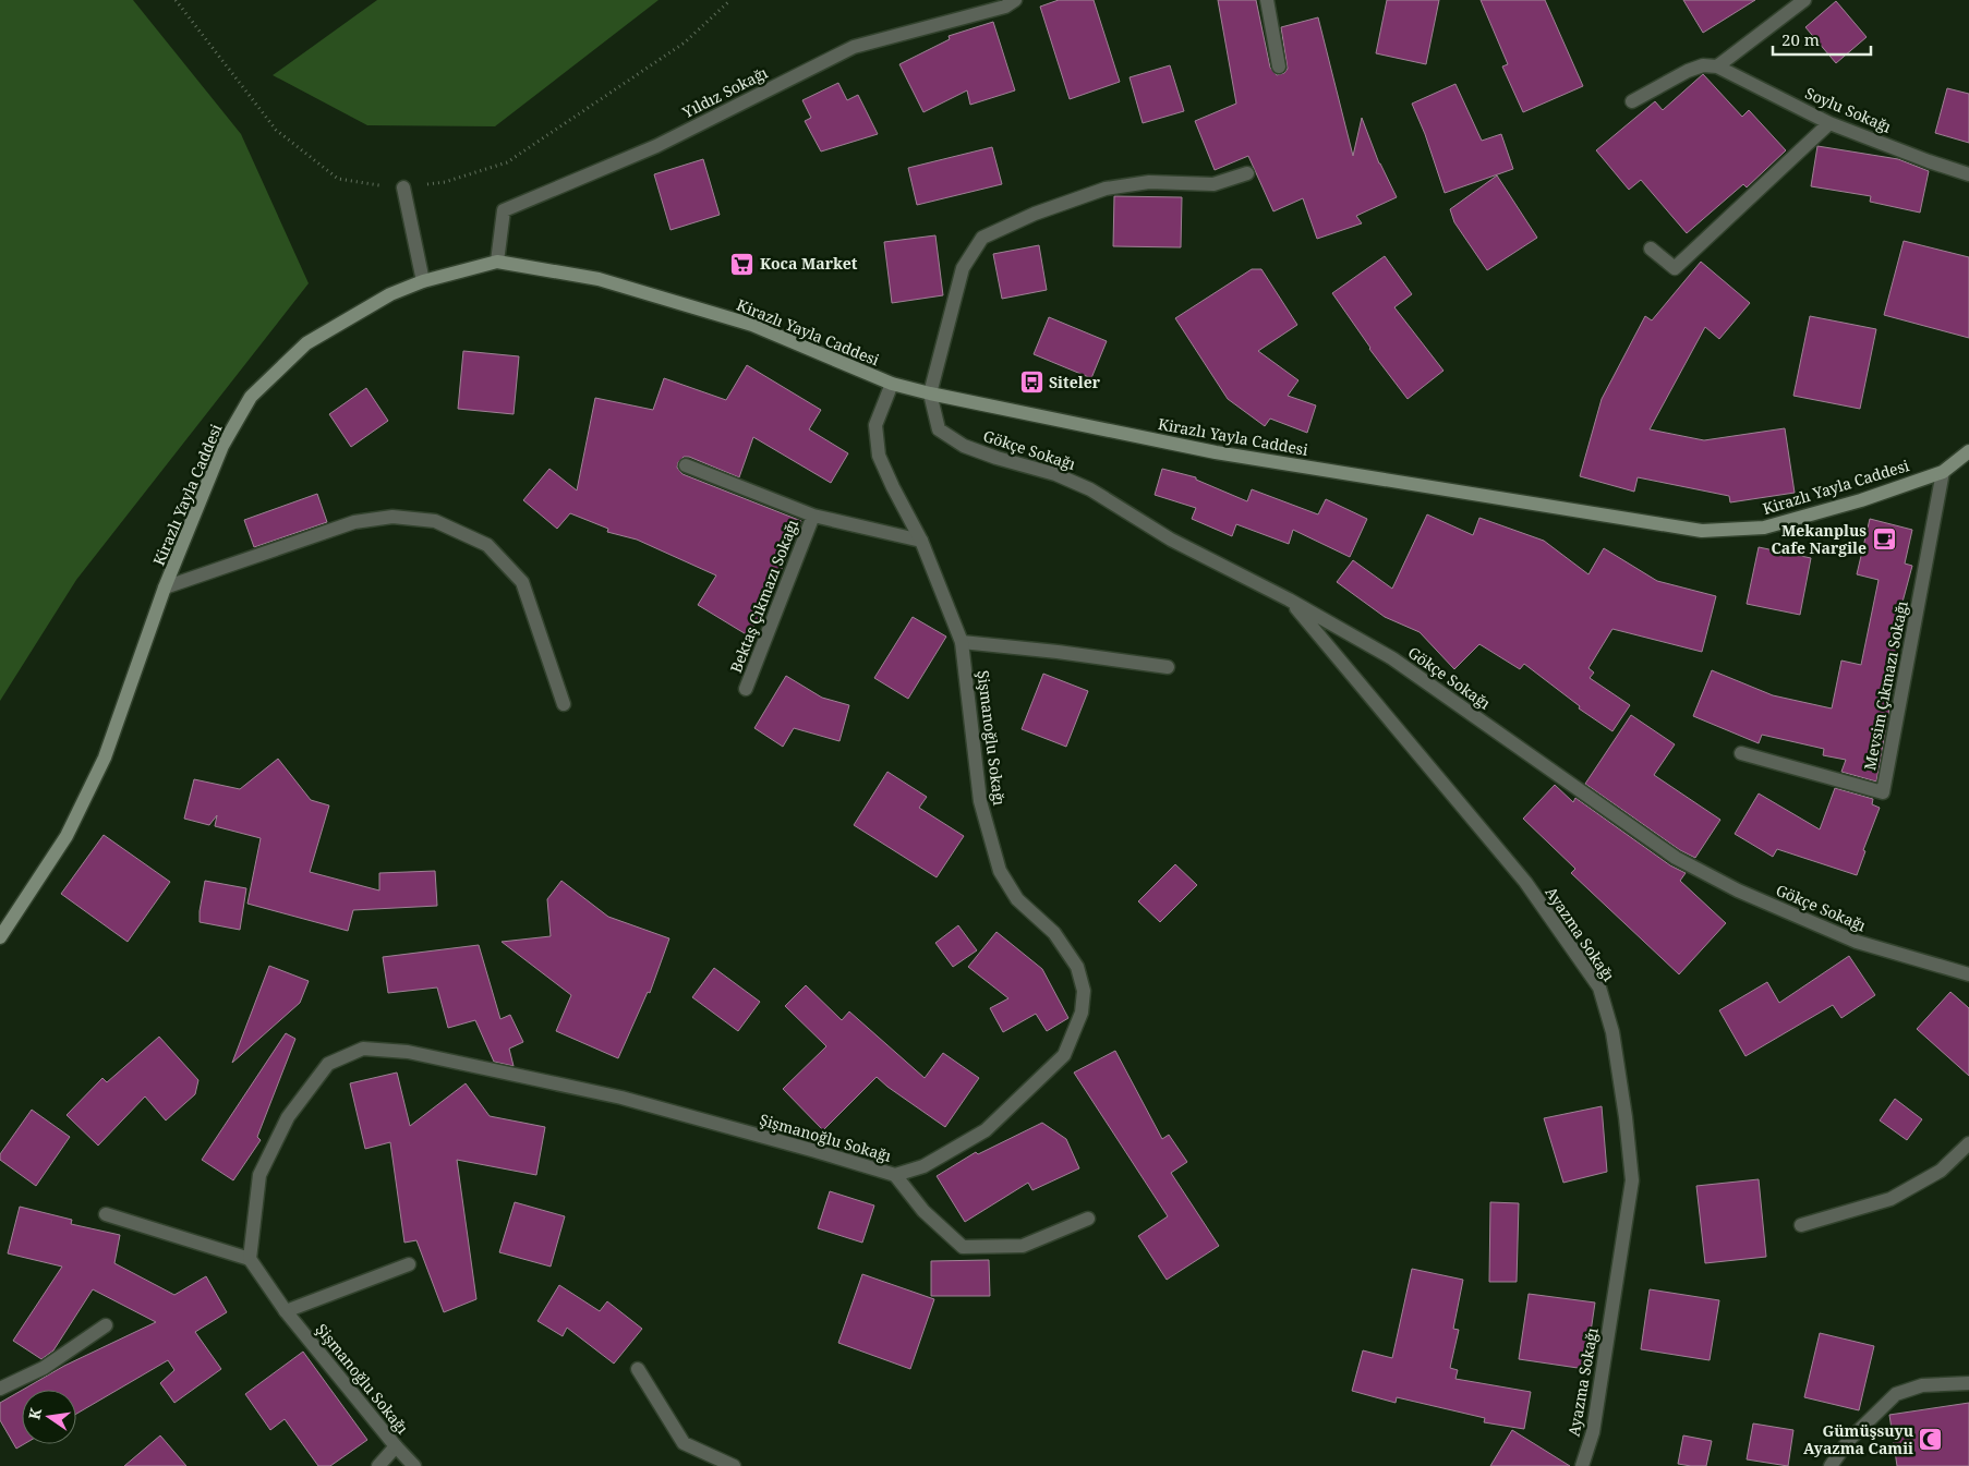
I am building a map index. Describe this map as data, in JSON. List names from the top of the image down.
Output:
{
  "streets": {
    "main road": ["Kirazlı Yayla Caddesi"],
    "street": [
      "Yıldız Sokağı",
      "Soylu Sokağı",
      "Gökçe Sokağı",
      "Bektaş Çıkmazı Sokağı",
      "Mevsim Çıkmazı Sokağı",
      "Şişmanoğlu Sokağı",
      "Ayazma Sokağı"
    ]
  },
  "crossings": [
    ["Yıldız Sokağı", "Kirazlı Yayla Caddesi"],
    ["Kirazlı Yayla Caddesi", "Gökçe Sokağı"],
    ["Kirazlı Yayla Caddesi", "Mevsim Çıkmazı Sokağı"],
    ["Kirazlı Yayla Caddesi", "Şişmanoğlu Sokağı"],
    ["Gökçe Sokağı", "Ayazma Sokağı"],
    ["Bektaş Çıkmazı Sokağı", "Şişmanoğlu Sokağı"]
  ],
  "places": {
    "supermarket": ["Koca Market"],
    "bus stop": ["Siteler"],
    "cafe": ["Mekanplus Cafe Nargile"],
    "mosque": ["Gümüşsuyu Ayazma Camii"]
  },
  "scale_bar": "20 m",
  "north": "left"
}
